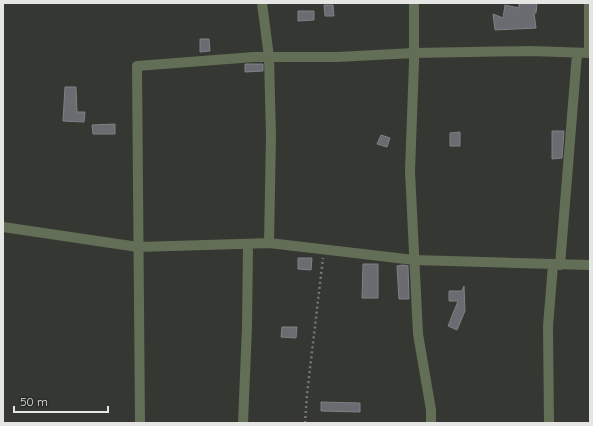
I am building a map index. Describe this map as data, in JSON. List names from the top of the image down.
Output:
{
  "scale_bar": "50 m"
}
